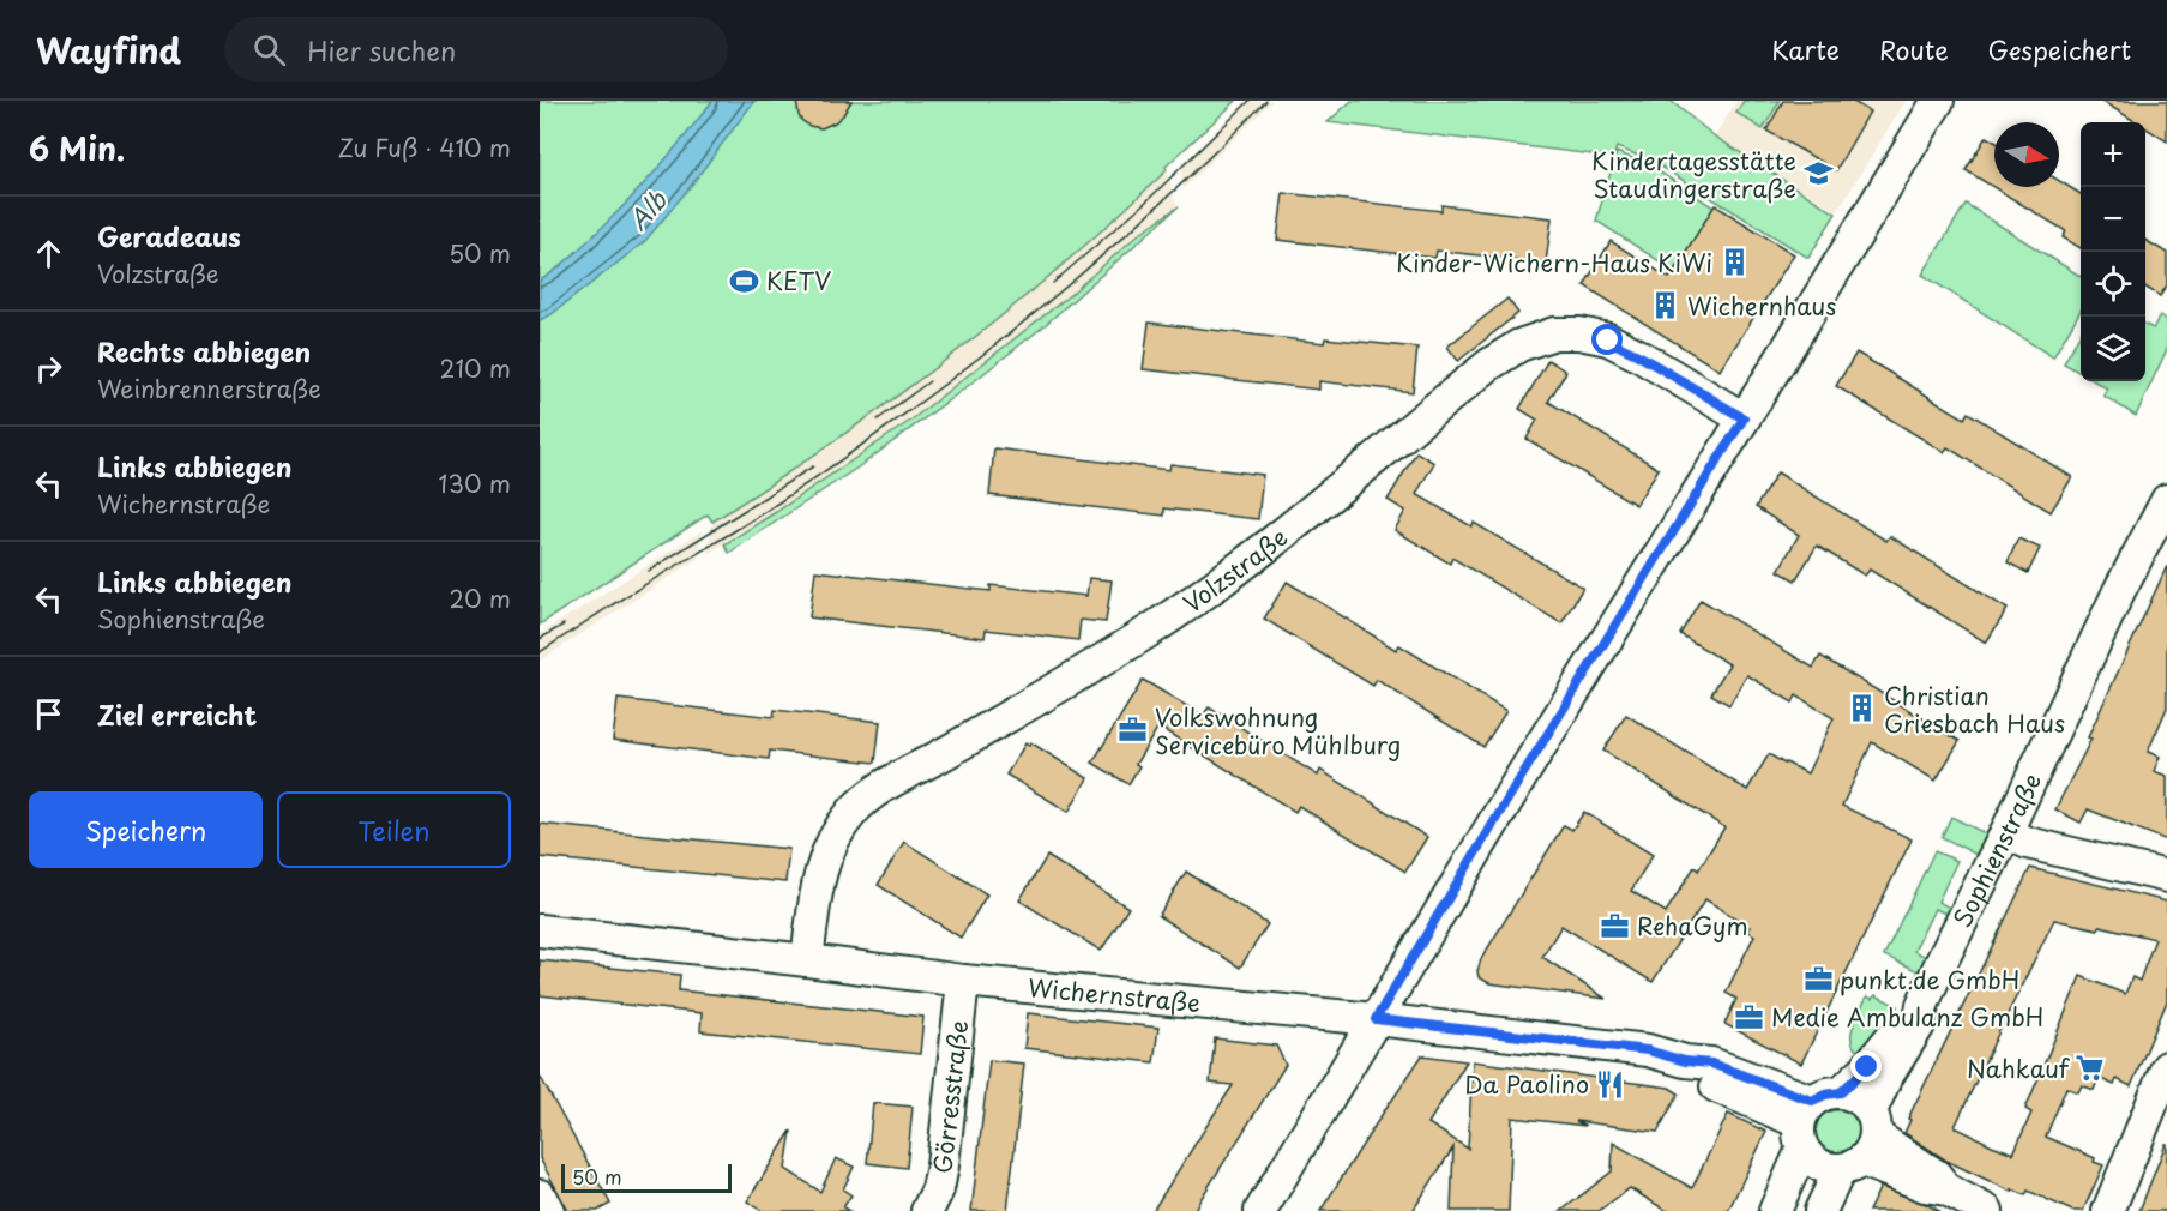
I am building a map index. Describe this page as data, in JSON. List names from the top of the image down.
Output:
{
  "streets": {
    "street": [
      "Volzstraße",
      "Sophienstraße",
      "Wichernstraße",
      "Görresstraße"
    ]
  },
  "crossings": [
    ["Volzstraße", "Wichernstraße"],
    ["Sophienstraße", "Wichernstraße"],
    ["Wichernstraße", "Görresstraße"]
  ],
  "water": ["Alb"],
  "places": {
    "school or university": ["Kindertagesstätte Staudingerstraße"],
    "building": ["Kinder-Wichern-Haus KiWi", "Wichernhaus", "Christian Griesbach Haus"],
    "sports": ["KETV"],
    "office": [
      "Volkswohnung Servicebüro Mühlburg",
      "RehaGym",
      "punkt.de GmbH",
      "Medie Ambulanz GmbH"
    ],
    "supermarket": ["Nahkauf"],
    "restaurant": ["Da Paolino"]
  },
  "scale_bar": "50 m",
  "north": "right",
  "page": {
    "header": "Wayfind",
    "search": "Hier suchen",
    "nav": ["Karte", "Route", "Gespeichert"],
    "heading": ["6 Min.", "Zu Fuß · 410 m"],
    "map_buttons": ["+", "−"],
    "list": [
      ["Geradeaus", "Volzstraße", "50 m"],
      ["Rechts abbiegen", "Weinbrennerstraße", "210 m"],
      ["Links abbiegen", "Wichernstraße", "130 m"],
      ["Links abbiegen", "Sophienstraße", "20 m"],
      "Ziel erreicht"
    ],
    "buttons": ["Speichern", "Teilen"],
    "scale": "50 m"
  }
}
